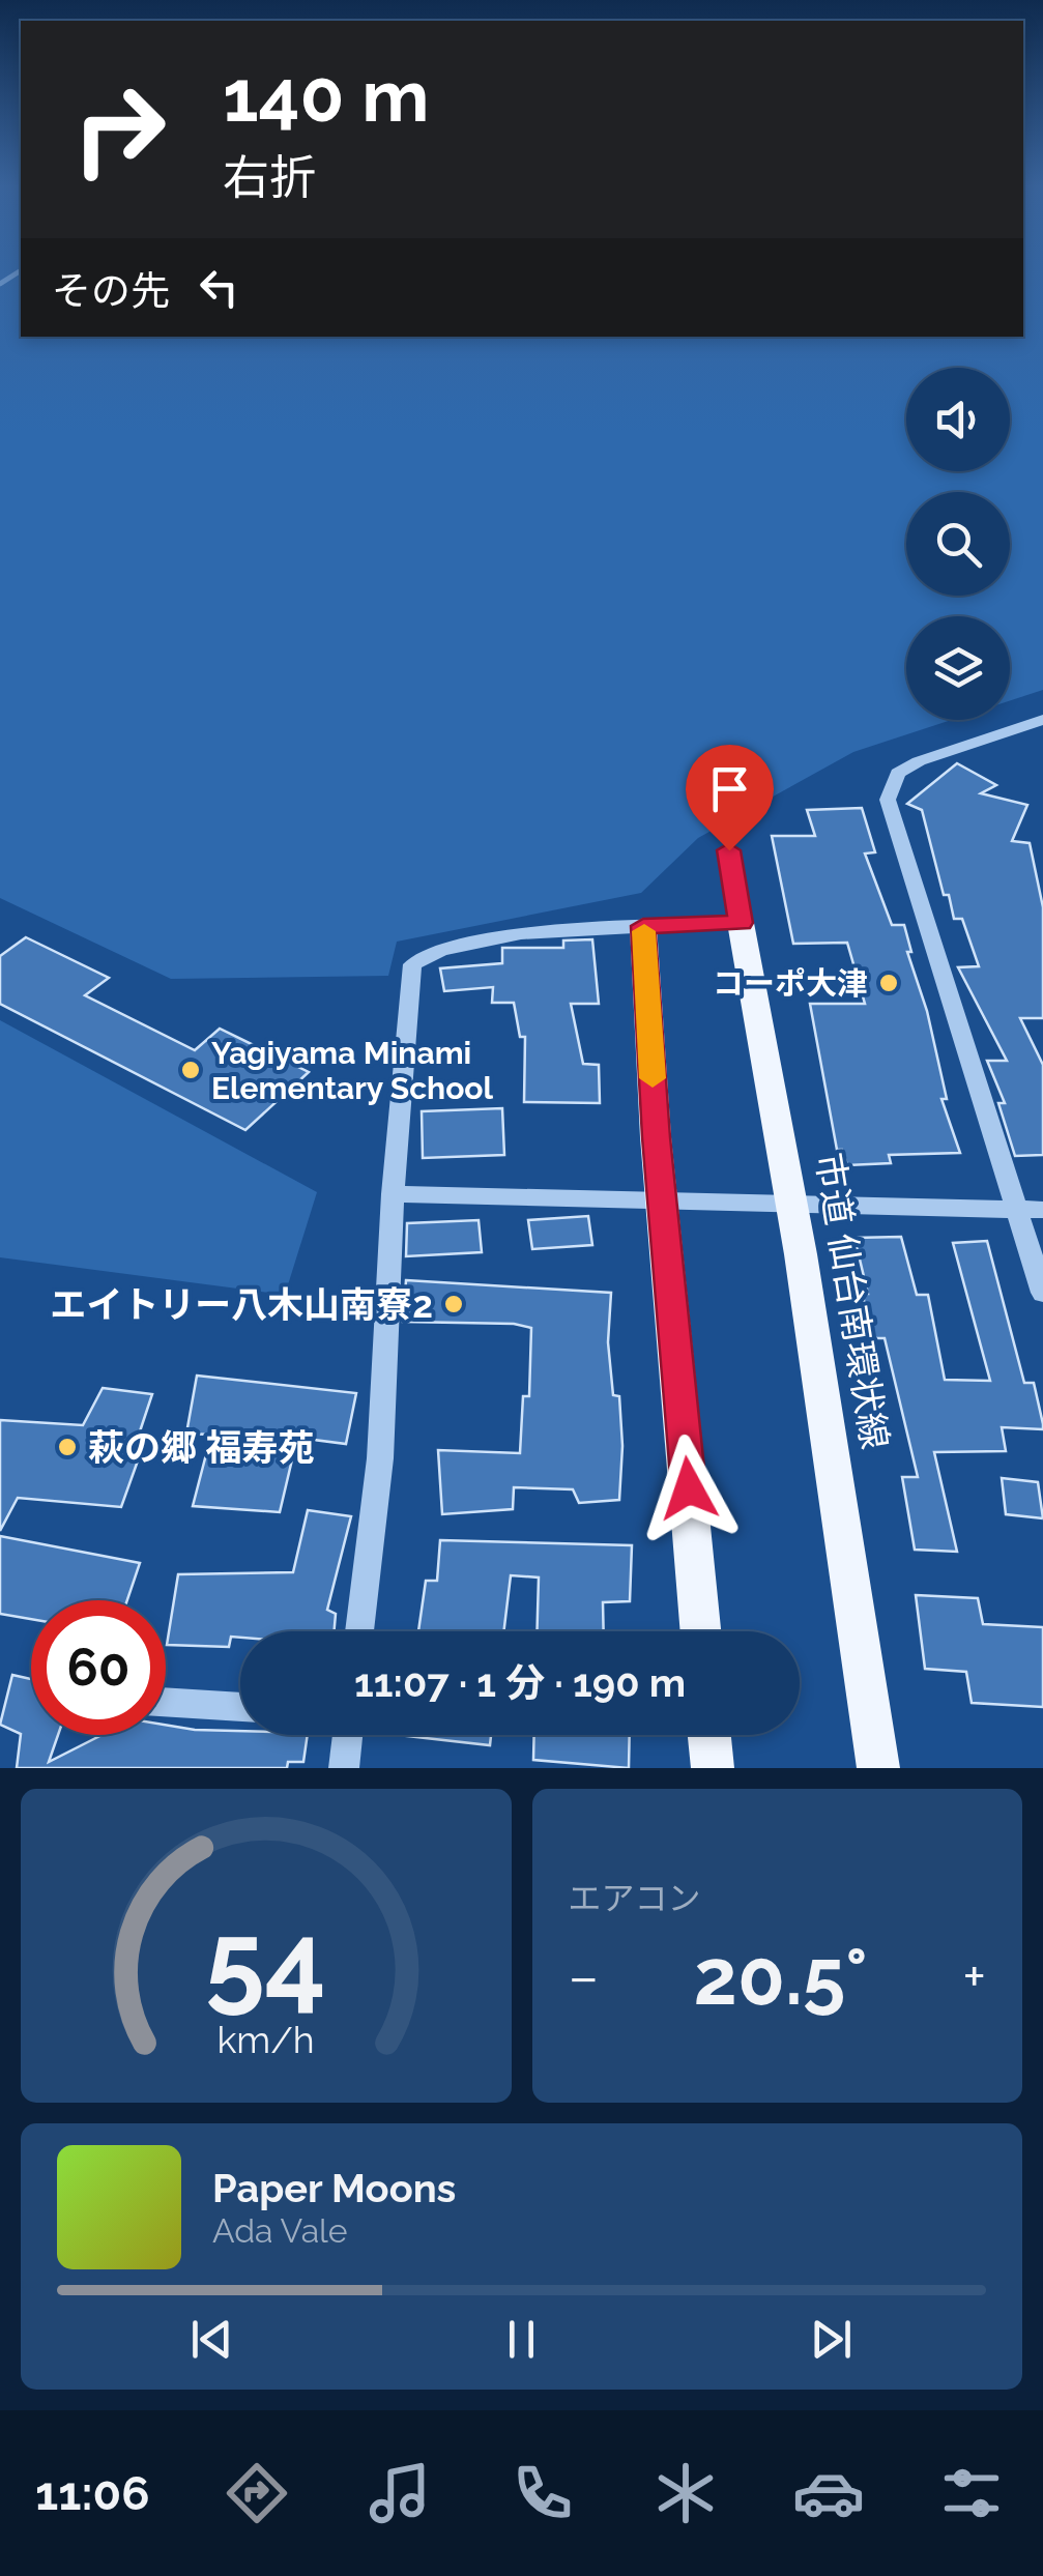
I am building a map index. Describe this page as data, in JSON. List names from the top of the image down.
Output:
{
  "streets": {
    "main road": ["市道 仙台南環状線"]
  },
  "places": [
    "コーポ大津",
    "Yagiyama Minami Elementary School",
    "エイトリー八木山南寮2",
    "萩の郷 福寿苑"
  ],
  "page": {
    "turn": ["140 m", "右折"],
    "then": "その先",
    "limit": "60",
    "trip": "11:07 · 1 分 · 190 m",
    "tile": "エアコン",
    "heat": ["−", "20.5°", "+"],
    "song": ["Paper Moons", "Ada Vale"],
    "tabs": "11:06",
    "gauge": ["54", "km/h"]
  }
}
